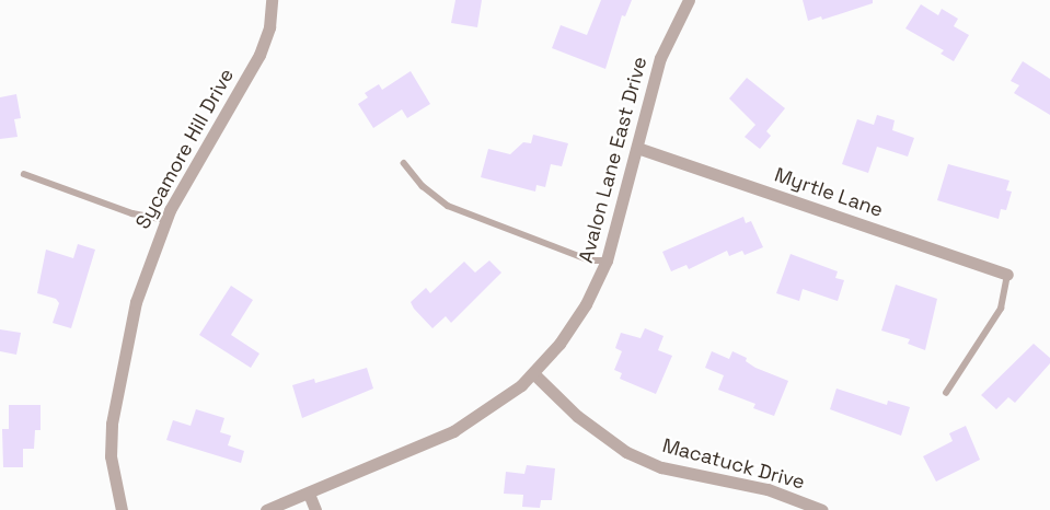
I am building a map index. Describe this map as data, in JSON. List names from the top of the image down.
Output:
{
  "streets": {
    "street": [
      "Sycamore Hill Drive",
      "Avalon Lane East Drive",
      "Myrtle Lane",
      "Macatuck Drive"
    ]
  },
  "crossings": [
    ["Avalon Lane East Drive", "Myrtle Lane"],
    ["Avalon Lane East Drive", "Macatuck Drive"]
  ]
}
